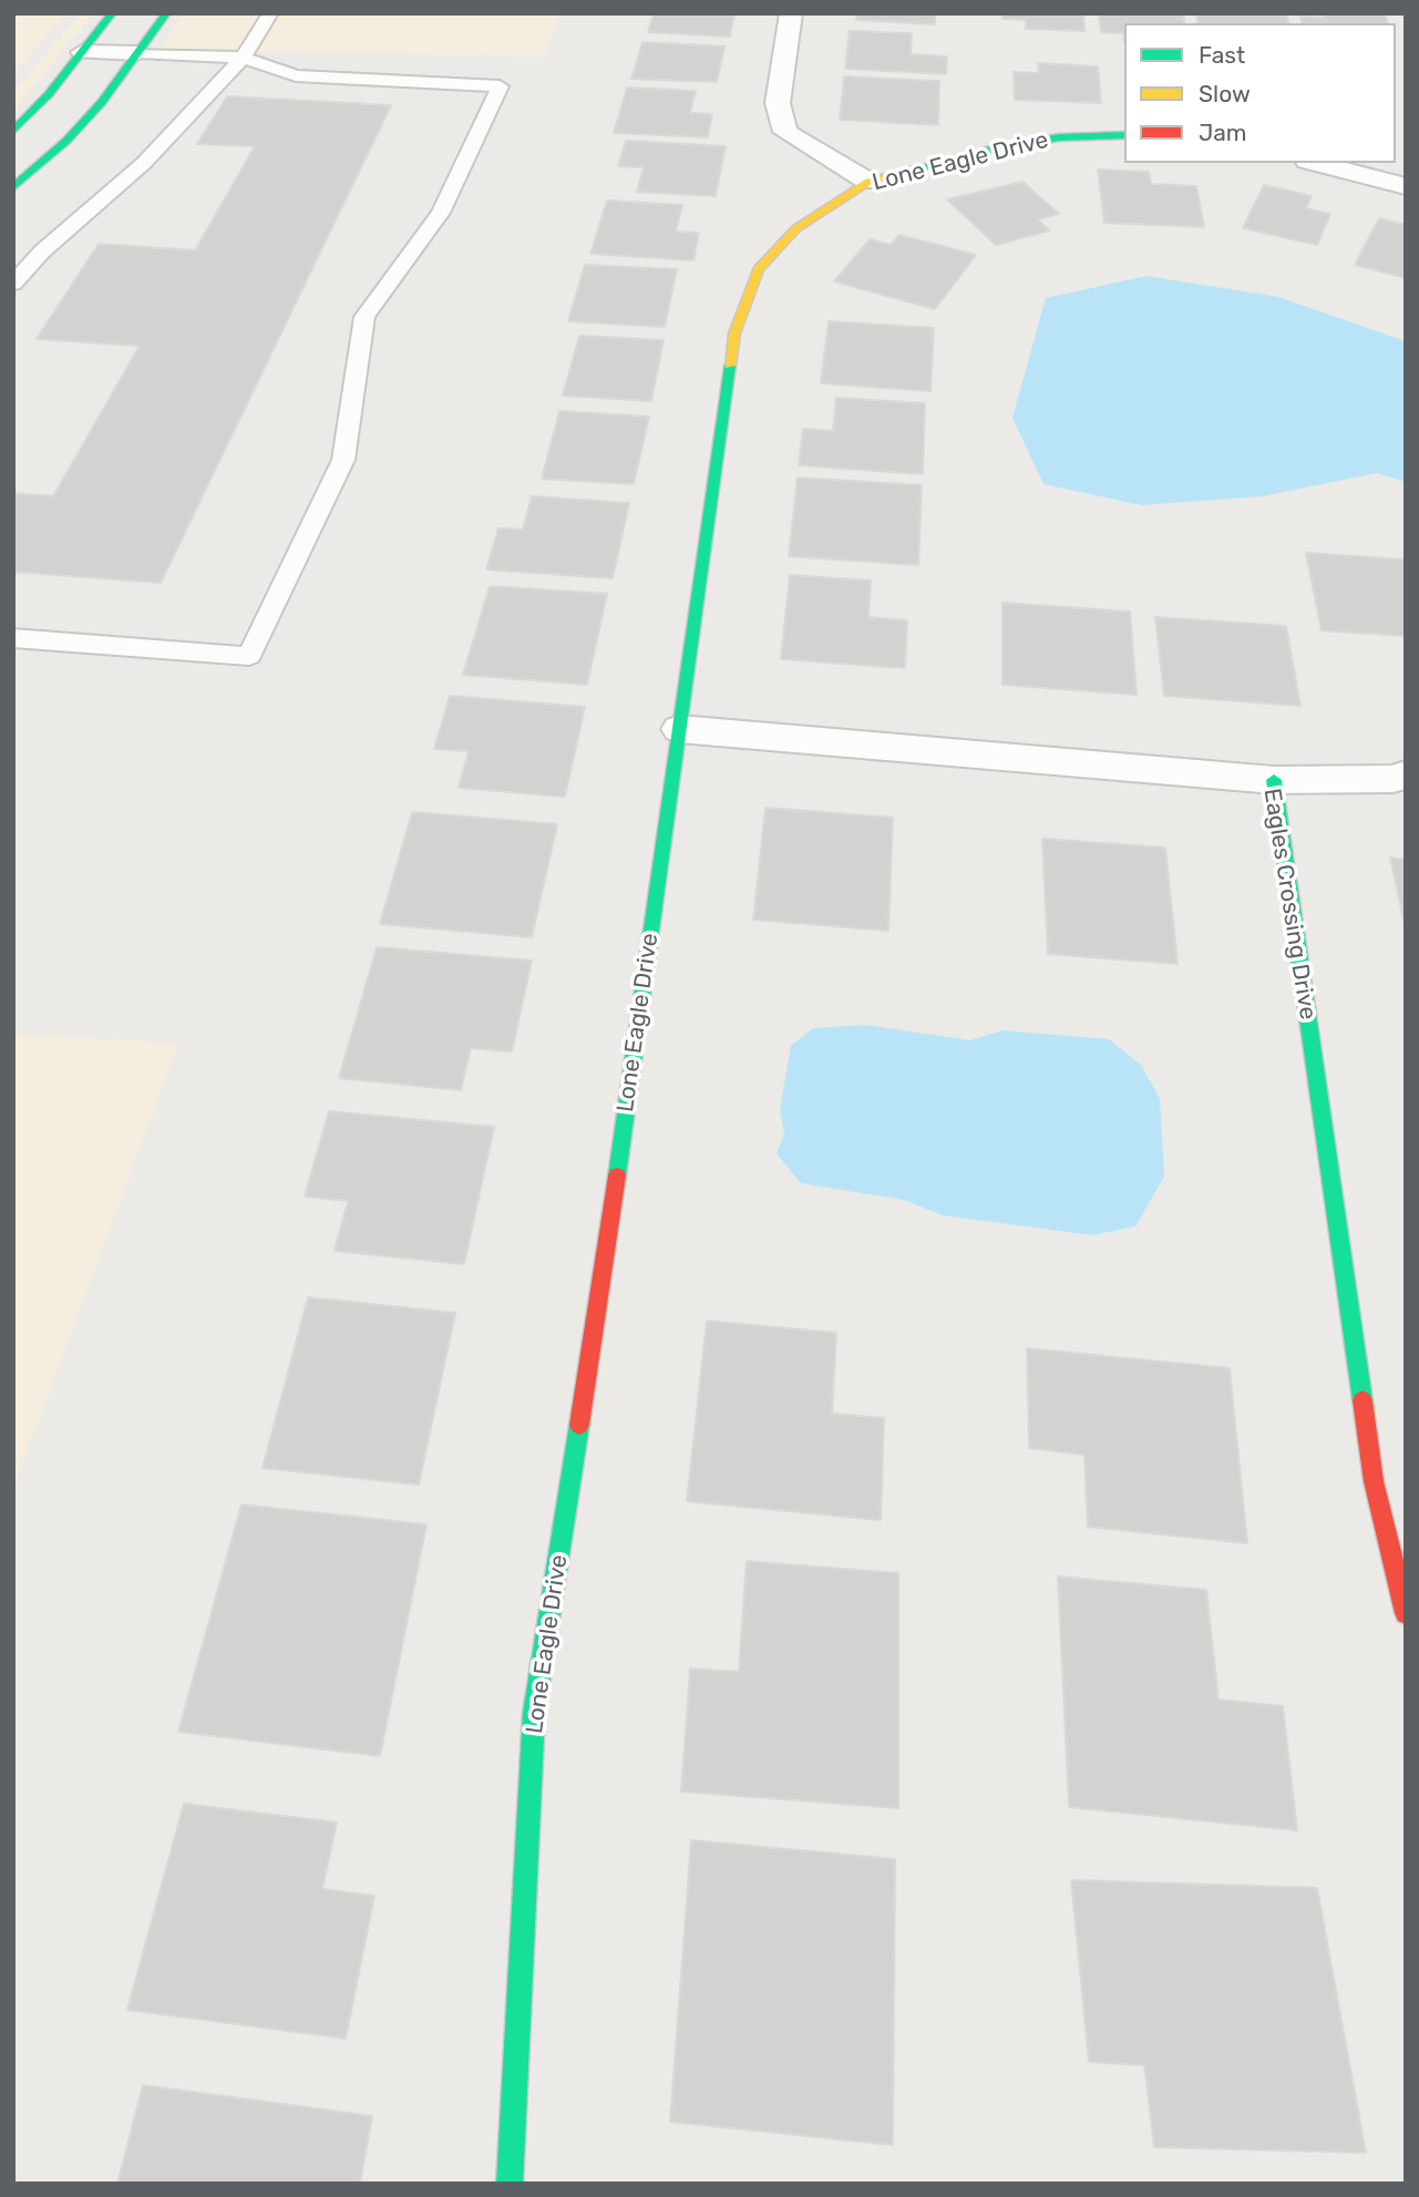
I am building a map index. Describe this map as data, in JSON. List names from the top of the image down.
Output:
{
  "streets": {
    "street": ["Lone Eagle Drive", "Eagles Crossing Drive"]
  },
  "crossings": [
    ["Lone Eagle Drive", "Eagles Crossing Drive"]
  ],
  "legend": ["Fast", "Slow", "Jam"]
}
